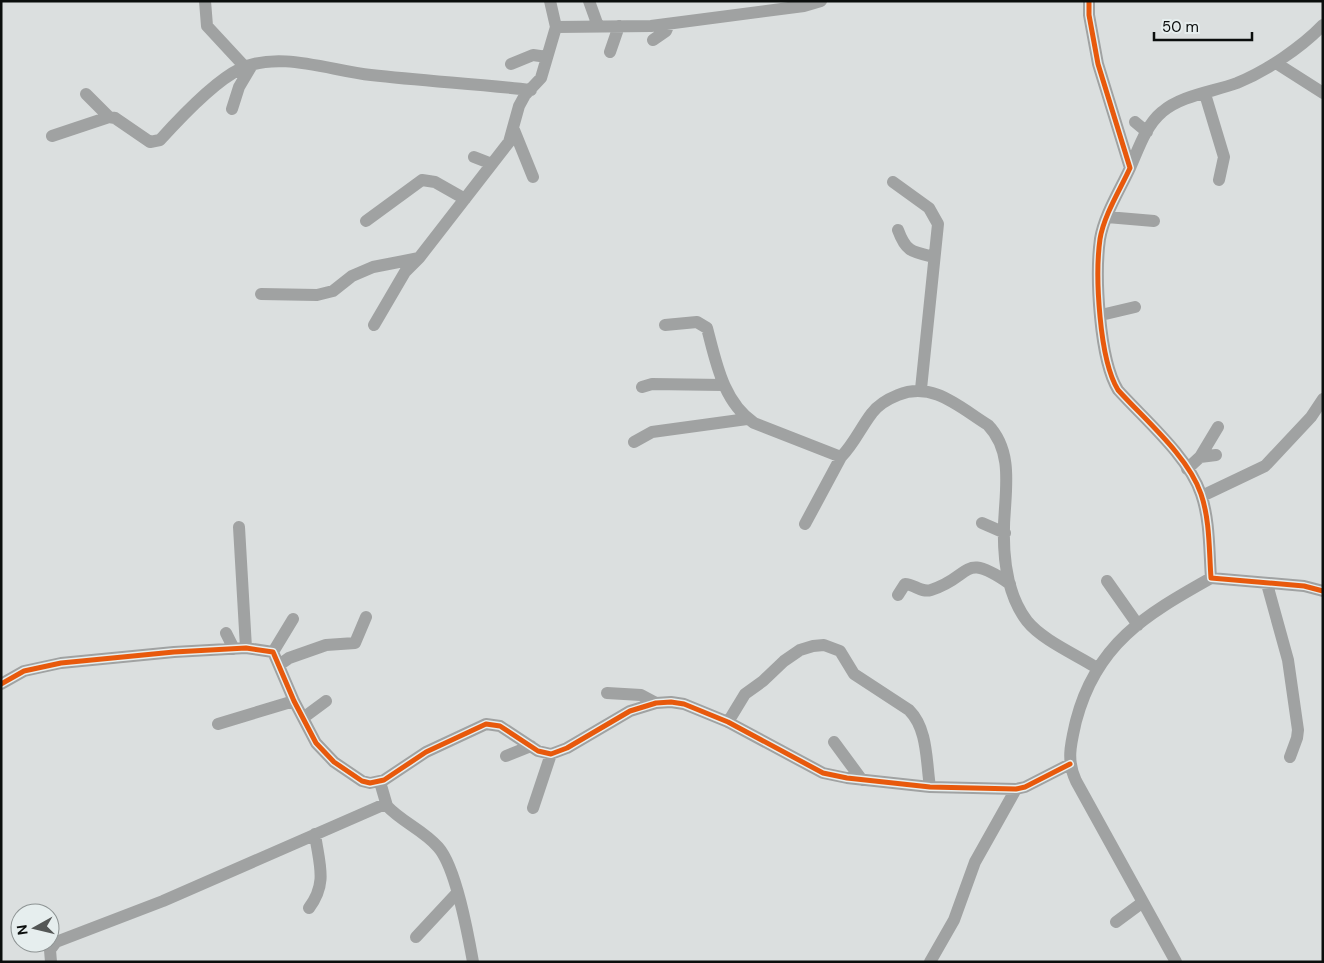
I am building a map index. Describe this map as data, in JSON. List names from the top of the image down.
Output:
{
  "scale_bar": "50 m",
  "north": "left"
}
